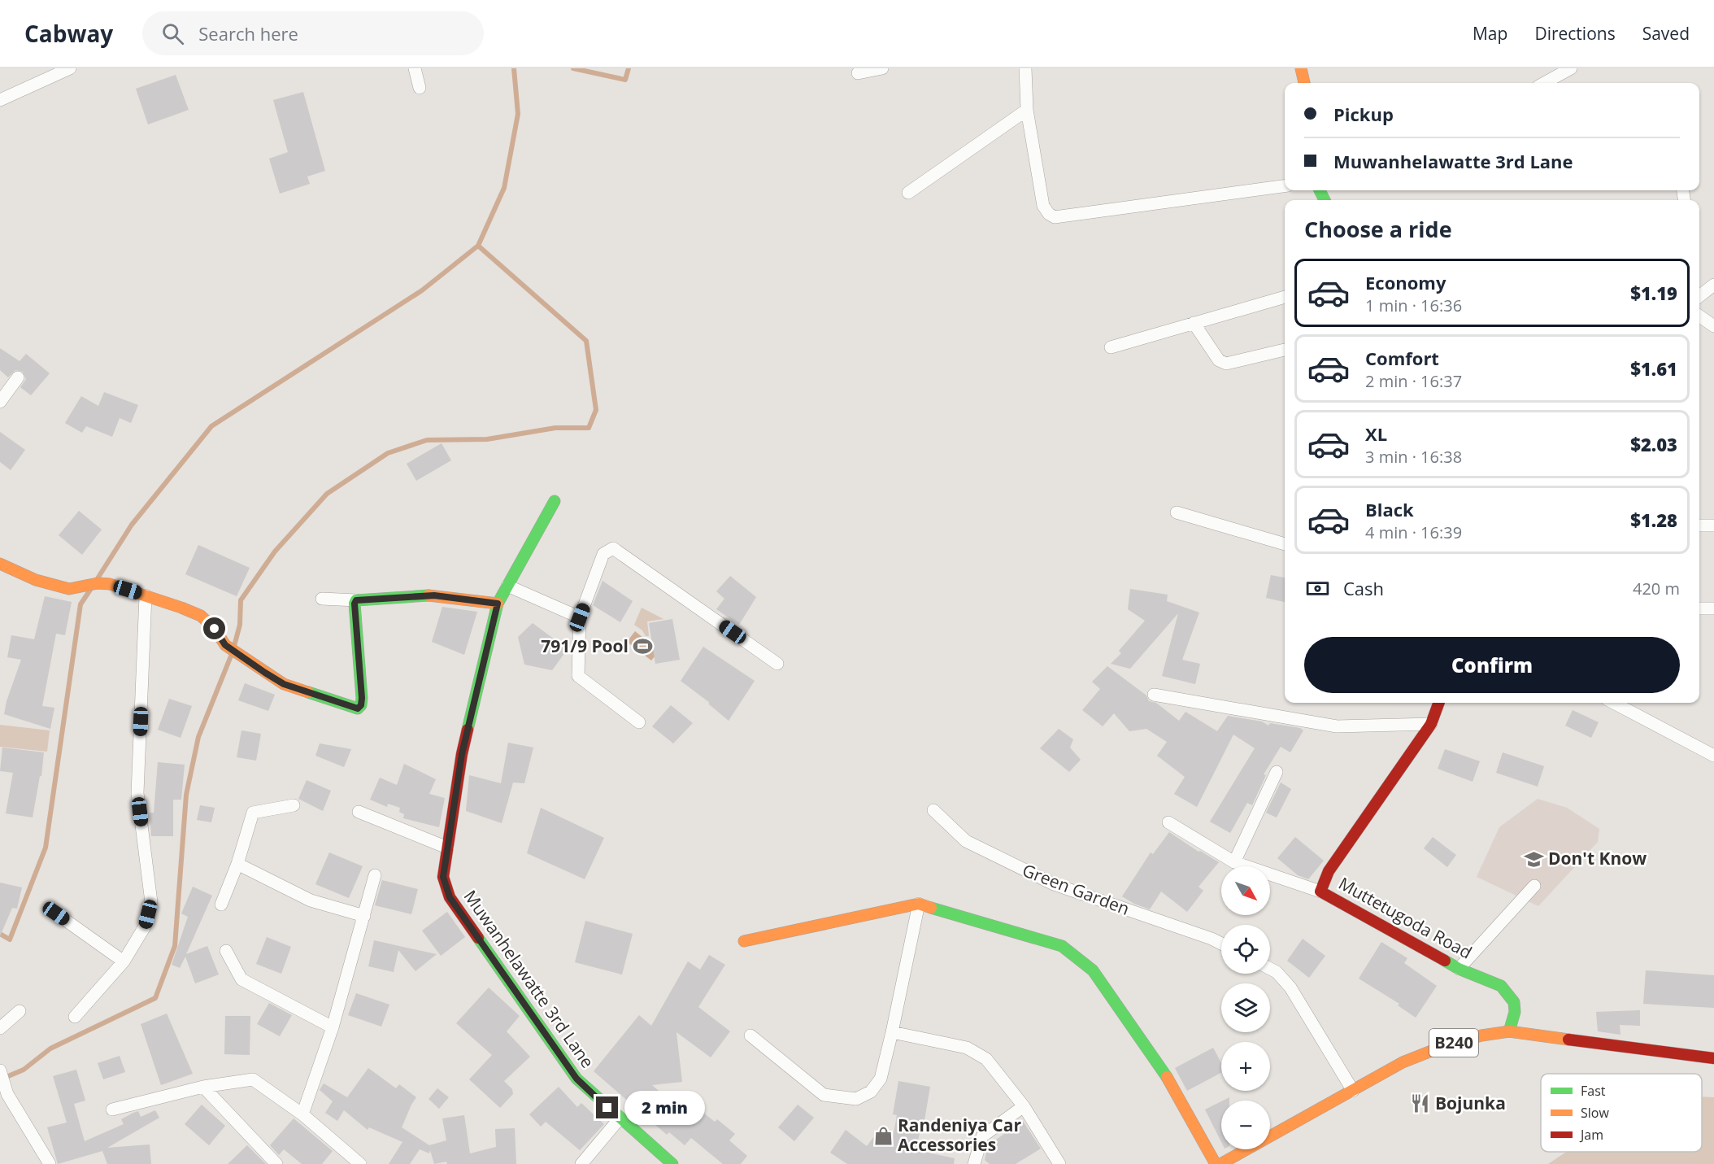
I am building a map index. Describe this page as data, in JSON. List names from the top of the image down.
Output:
{
  "streets": {
    "street": [
      "Green Garden",
      "Muttetugoda Road",
      "Muwanhelawatte 3rd Lane",
      "B240"
    ]
  },
  "crossings": [
    ["Muttetugoda Road", "B240"]
  ],
  "places": {
    "sports": ["791/9 Pool"],
    "school or university": ["Don't Know"],
    "restaurant": ["Bojunka"],
    "shop": ["Randeniya Car Accessories"]
  },
  "legend": ["Fast", "Slow", "Jam"],
  "north": "bottom right",
  "page": {
    "header": "Cabway",
    "search": "Search here",
    "nav": ["Map", "Directions", "Saved"],
    "banner": ["Pickup", "Muwanhelawatte 3rd Lane"],
    "heading": "Choose a ride",
    "list": [
      {
        "name": "Economy",
        "note": "1 min · 16:36",
        "value": "$1.19"
      },
      {
        "name": "Comfort",
        "note": "2 min · 16:37",
        "value": "$1.61"
      },
      {
        "name": "XL",
        "note": "3 min · 16:38",
        "value": "$2.03"
      },
      {
        "name": "Black",
        "note": "4 min · 16:39",
        "value": "$1.28"
      }
    ],
    "pay": ["Cash", "420 m"],
    "buttons": "Confirm",
    "map_buttons": ["+", "−"],
    "bubble": "2 min"
  }
}
